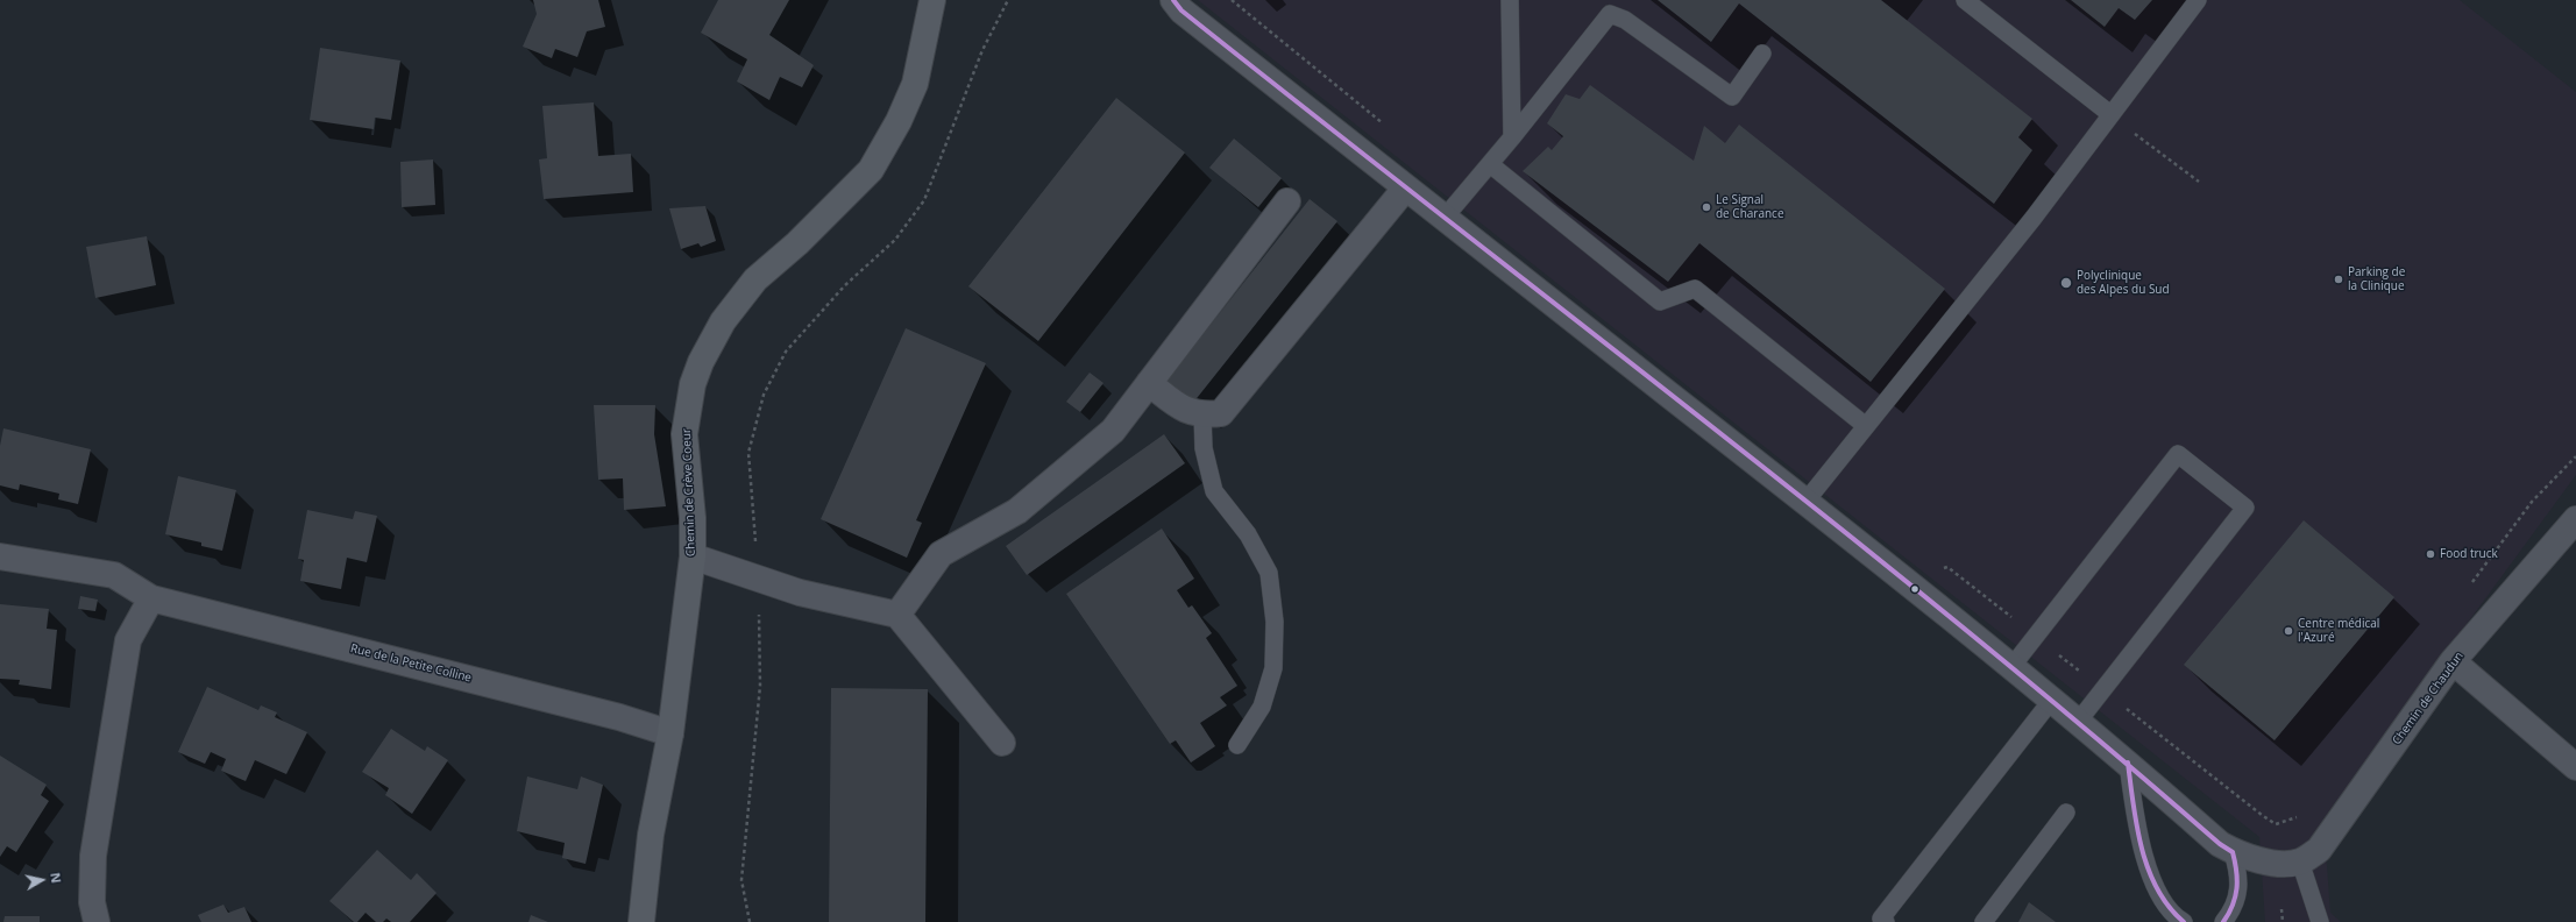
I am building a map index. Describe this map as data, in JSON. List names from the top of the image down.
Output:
{
  "streets": {
    "street": ["Chemin de Crève Coeur", "Rue de la Petite Colline", "Chemin de Chaudun"]
  },
  "crossings": [
    ["Chemin de Crève Coeur", "Rue de la Petite Colline"]
  ],
  "places": [
    "Le Signal de Charance",
    "Parking de la Clinique",
    "Polyclinique des Alpes du Sud",
    "Food truck",
    "Centre médical l'Azuré"
  ],
  "north": "right"
}
